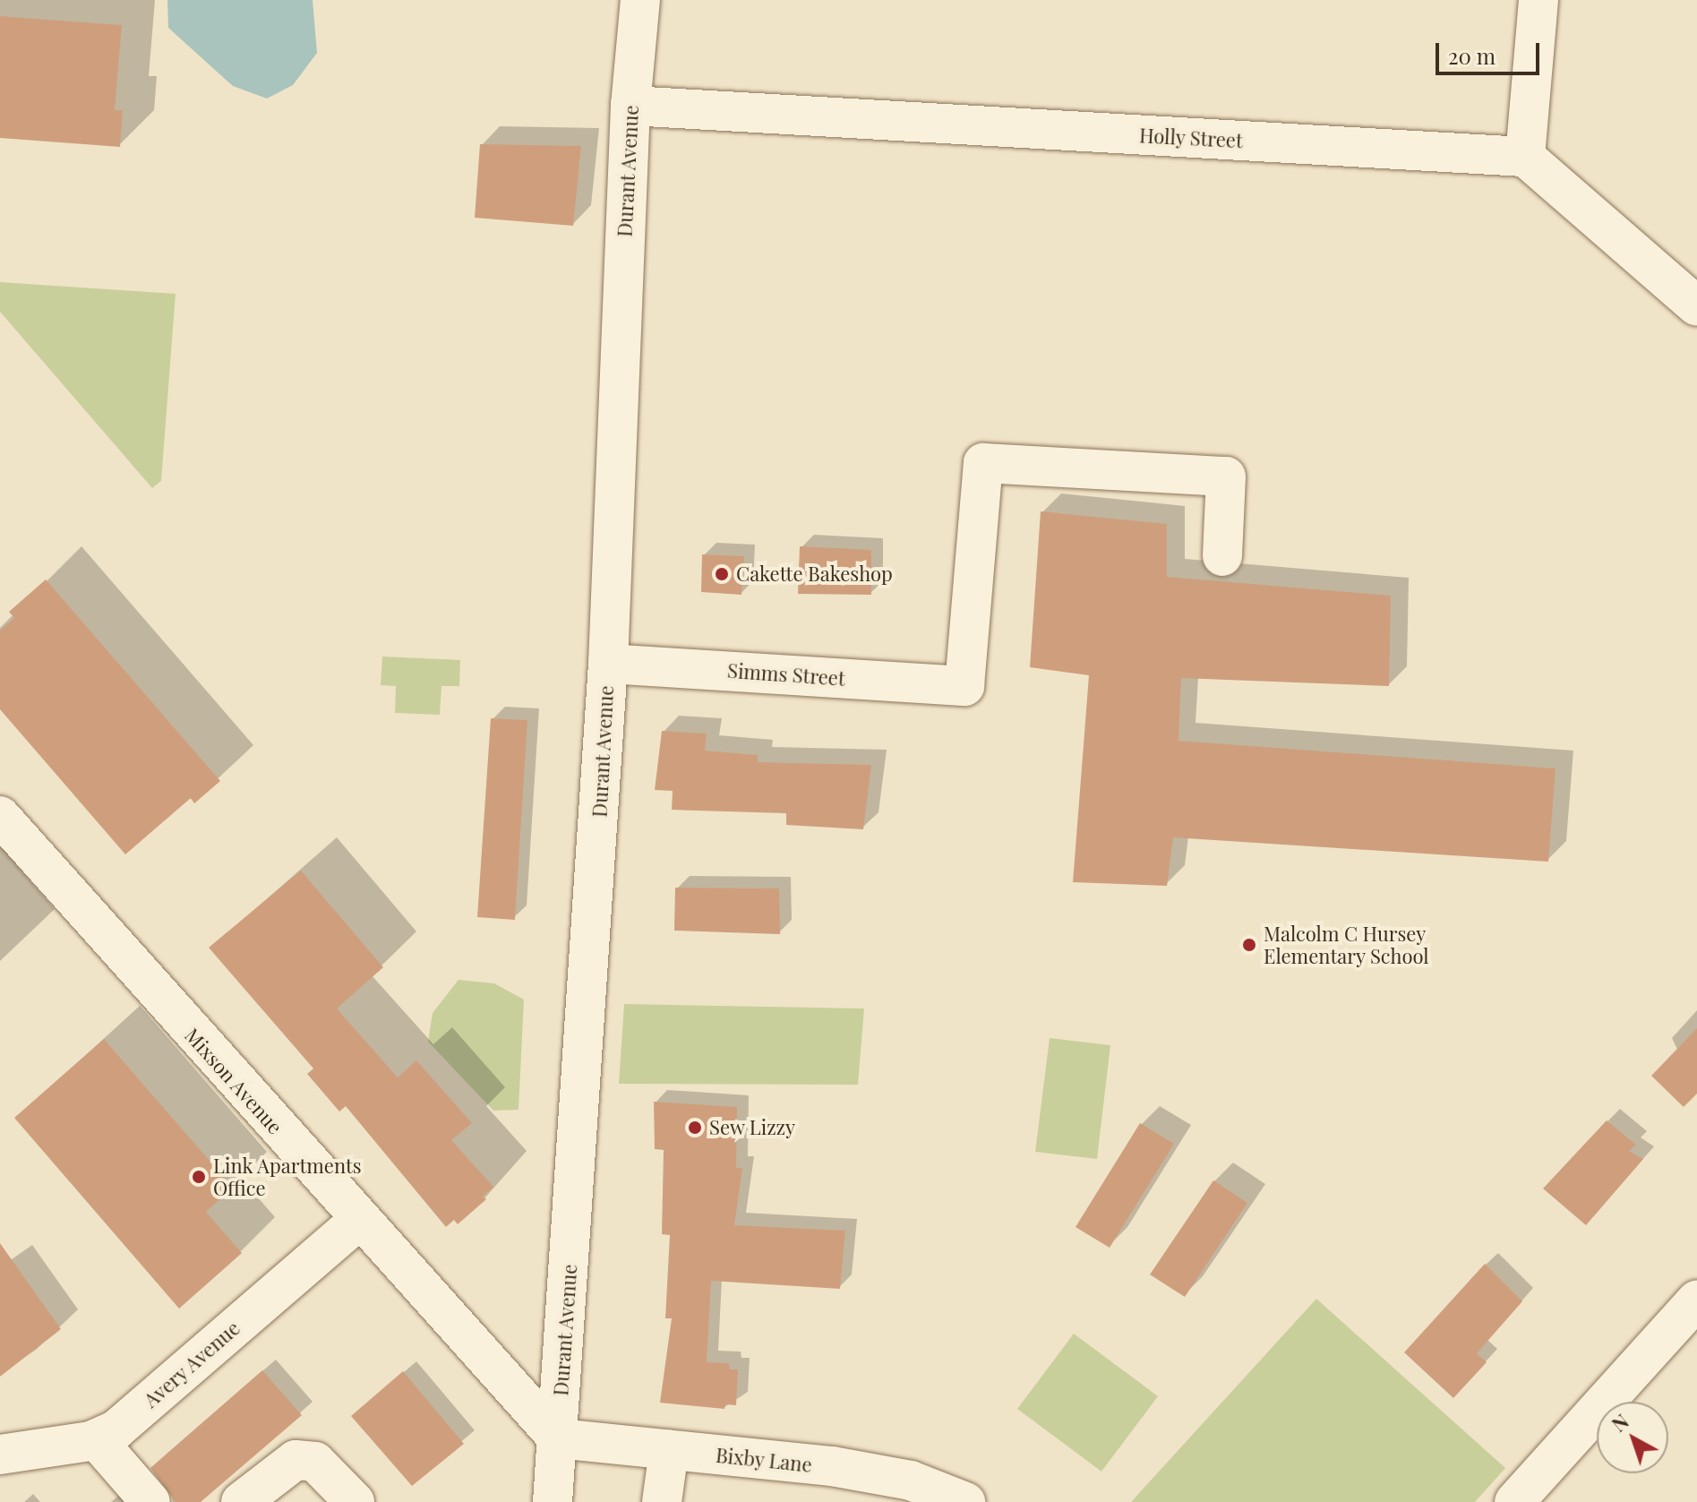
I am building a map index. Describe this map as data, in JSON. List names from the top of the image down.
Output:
{
  "streets": {
    "street": [
      "Holly Street",
      "Durant Avenue",
      "Simms Street",
      "Mixson Avenue",
      "Avery Avenue",
      "Bixby Lane"
    ]
  },
  "crossings": [
    ["Holly Street", "Durant Avenue"],
    ["Durant Avenue", "Simms Street"],
    ["Durant Avenue", "Mixson Avenue"],
    ["Durant Avenue", "Bixby Lane"],
    ["Mixson Avenue", "Avery Avenue"],
    ["Mixson Avenue", "Bixby Lane"]
  ],
  "places": [
    "Cakette Bakeshop",
    "Malcolm C Hursey Elementary School",
    "Sew Lizzy",
    "Link Apartments Office"
  ],
  "scale_bar": "20 m",
  "north": "top left"
}
